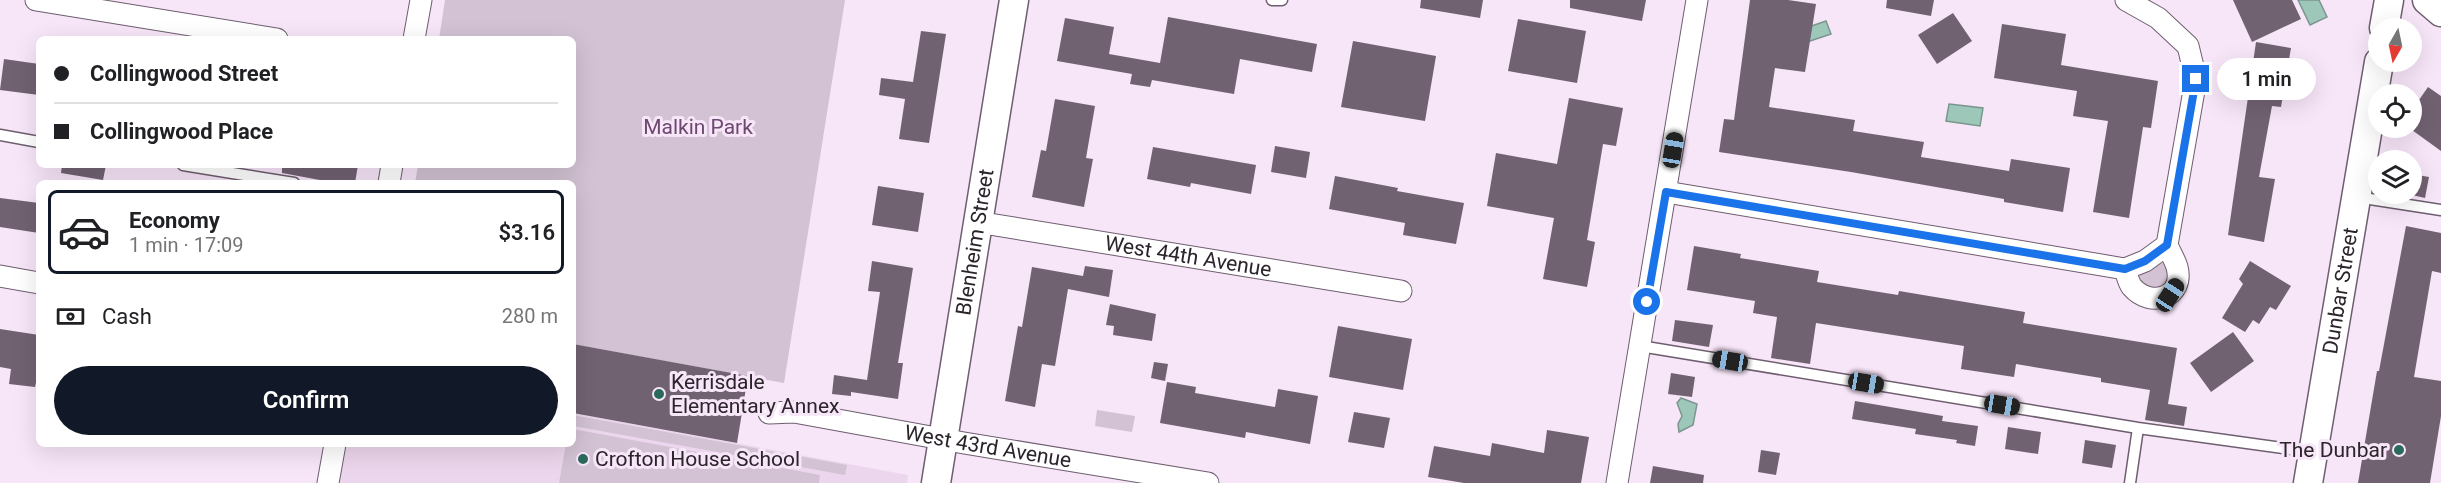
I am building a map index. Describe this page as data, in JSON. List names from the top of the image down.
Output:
{
  "streets": {
    "street": [
      "Blenheim Street",
      "West 44th Avenue",
      "Dunbar Street",
      "West 43rd Avenue"
    ]
  },
  "crossings": [
    ["Blenheim Street", "West 44th Avenue"],
    ["Blenheim Street", "West 43rd Avenue"]
  ],
  "parks": ["Malkin Park"],
  "places": ["Kerrisdale Elementary Annex", "The Dunbar", "Crofton House School"],
  "north": "bottom",
  "page": {
    "banner": ["Collingwood Street", "Collingwood Place"],
    "bubble": "1 min",
    "list": [
      {
        "name": "Economy",
        "note": "1 min · 17:09",
        "value": "$3.16"
      }
    ],
    "pay": ["Cash", "280 m"],
    "buttons": "Confirm"
  }
}
